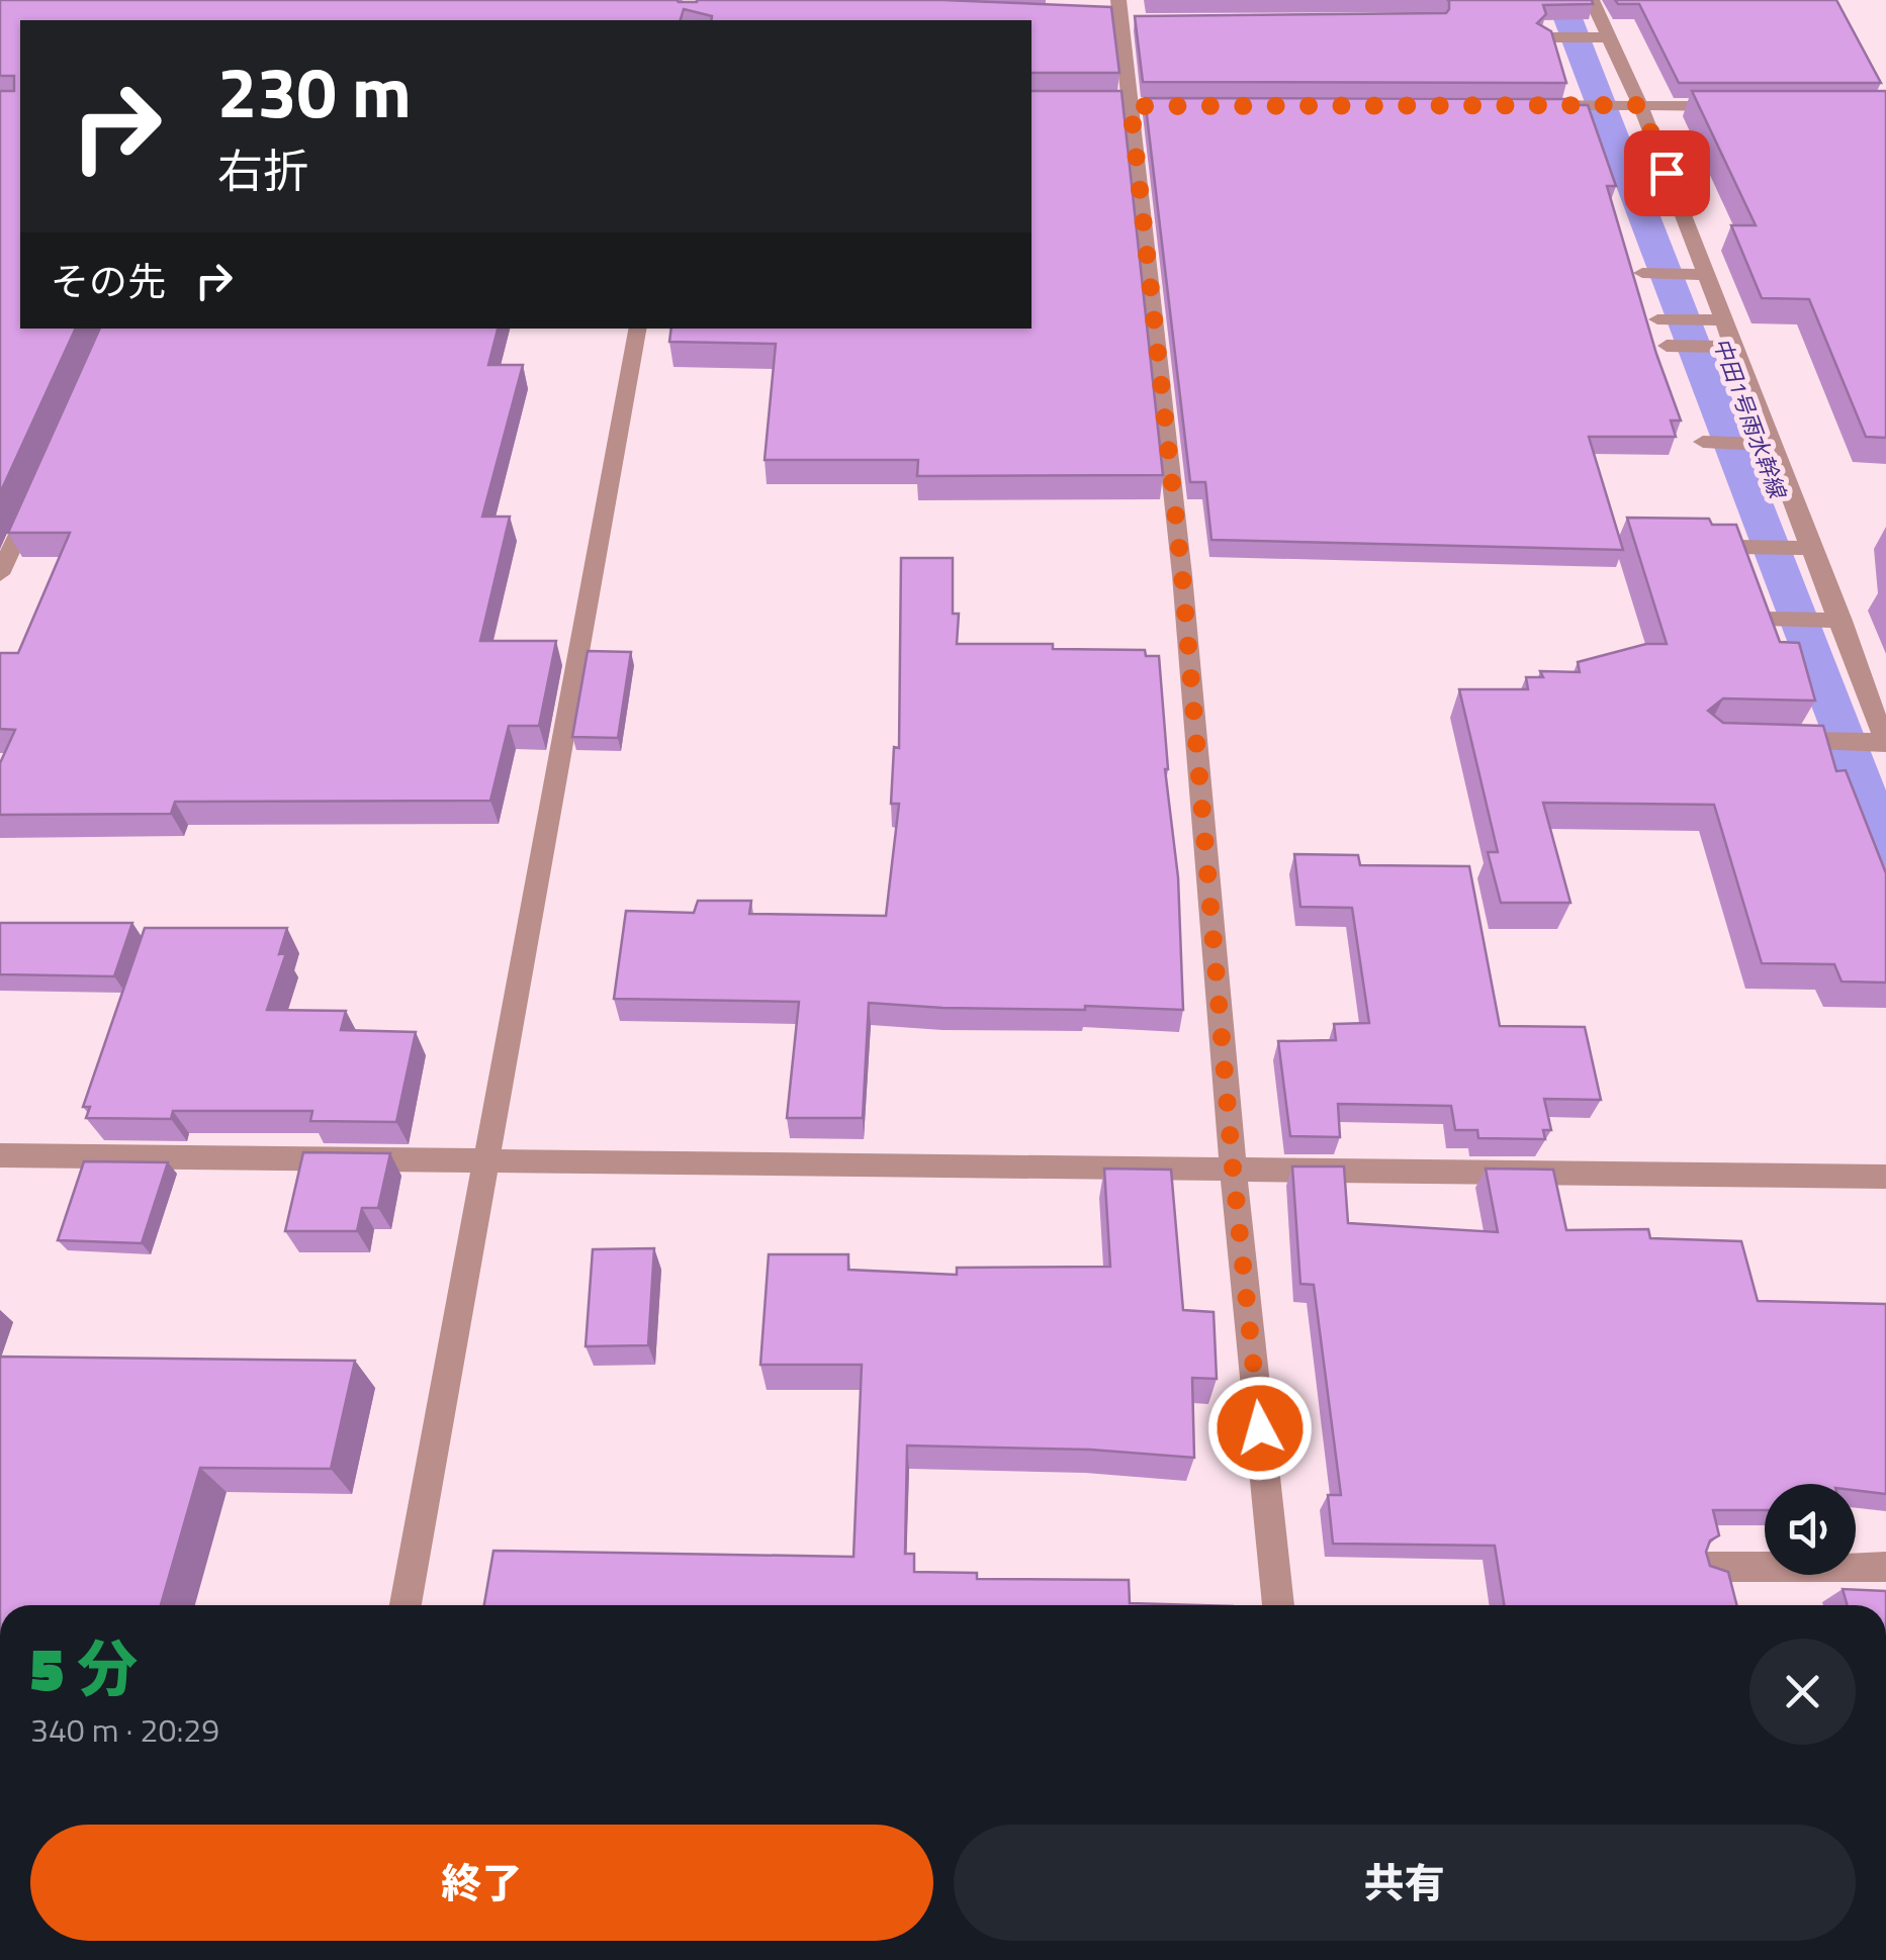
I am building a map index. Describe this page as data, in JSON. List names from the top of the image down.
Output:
{
  "water": ["中田1号雨水幹線"],
  "page": {
    "turn": ["230 m", "右折"],
    "then": "その先",
    "heading": ["5 分", "340 m · 20:29"],
    "buttons": ["終了", "共有"]
  }
}
